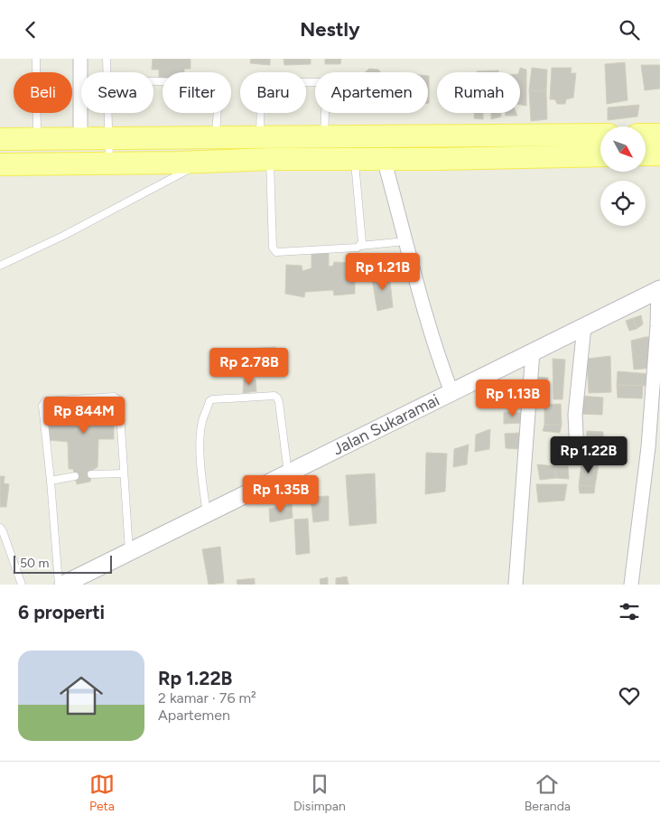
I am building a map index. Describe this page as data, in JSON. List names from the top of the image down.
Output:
{
  "streets": {
    "street": ["Jalan Sukaramai"]
  },
  "scale_bar": "50 m",
  "north": "bottom right",
  "page": {
    "header": "Nestly",
    "chip": [
      "Beli",
      "Sewa",
      "Filter",
      "Baru",
      "Apartemen",
      "Rumah"
    ],
    "price": [
      "Rp 1.21B",
      "Rp 2.78B",
      "Rp 1.13B",
      "Rp 844M",
      "Rp 1.22B",
      "Rp 1.35B"
    ],
    "scale": "50 m",
    "heading": "6 properti",
    "list": [
      {
        "name": "Rp 1.22B",
        "note": "2 kamar · 76 m² · Apartemen"
      }
    ],
    "tabs": ["Peta", "Disimpan", "Beranda"]
  }
}
